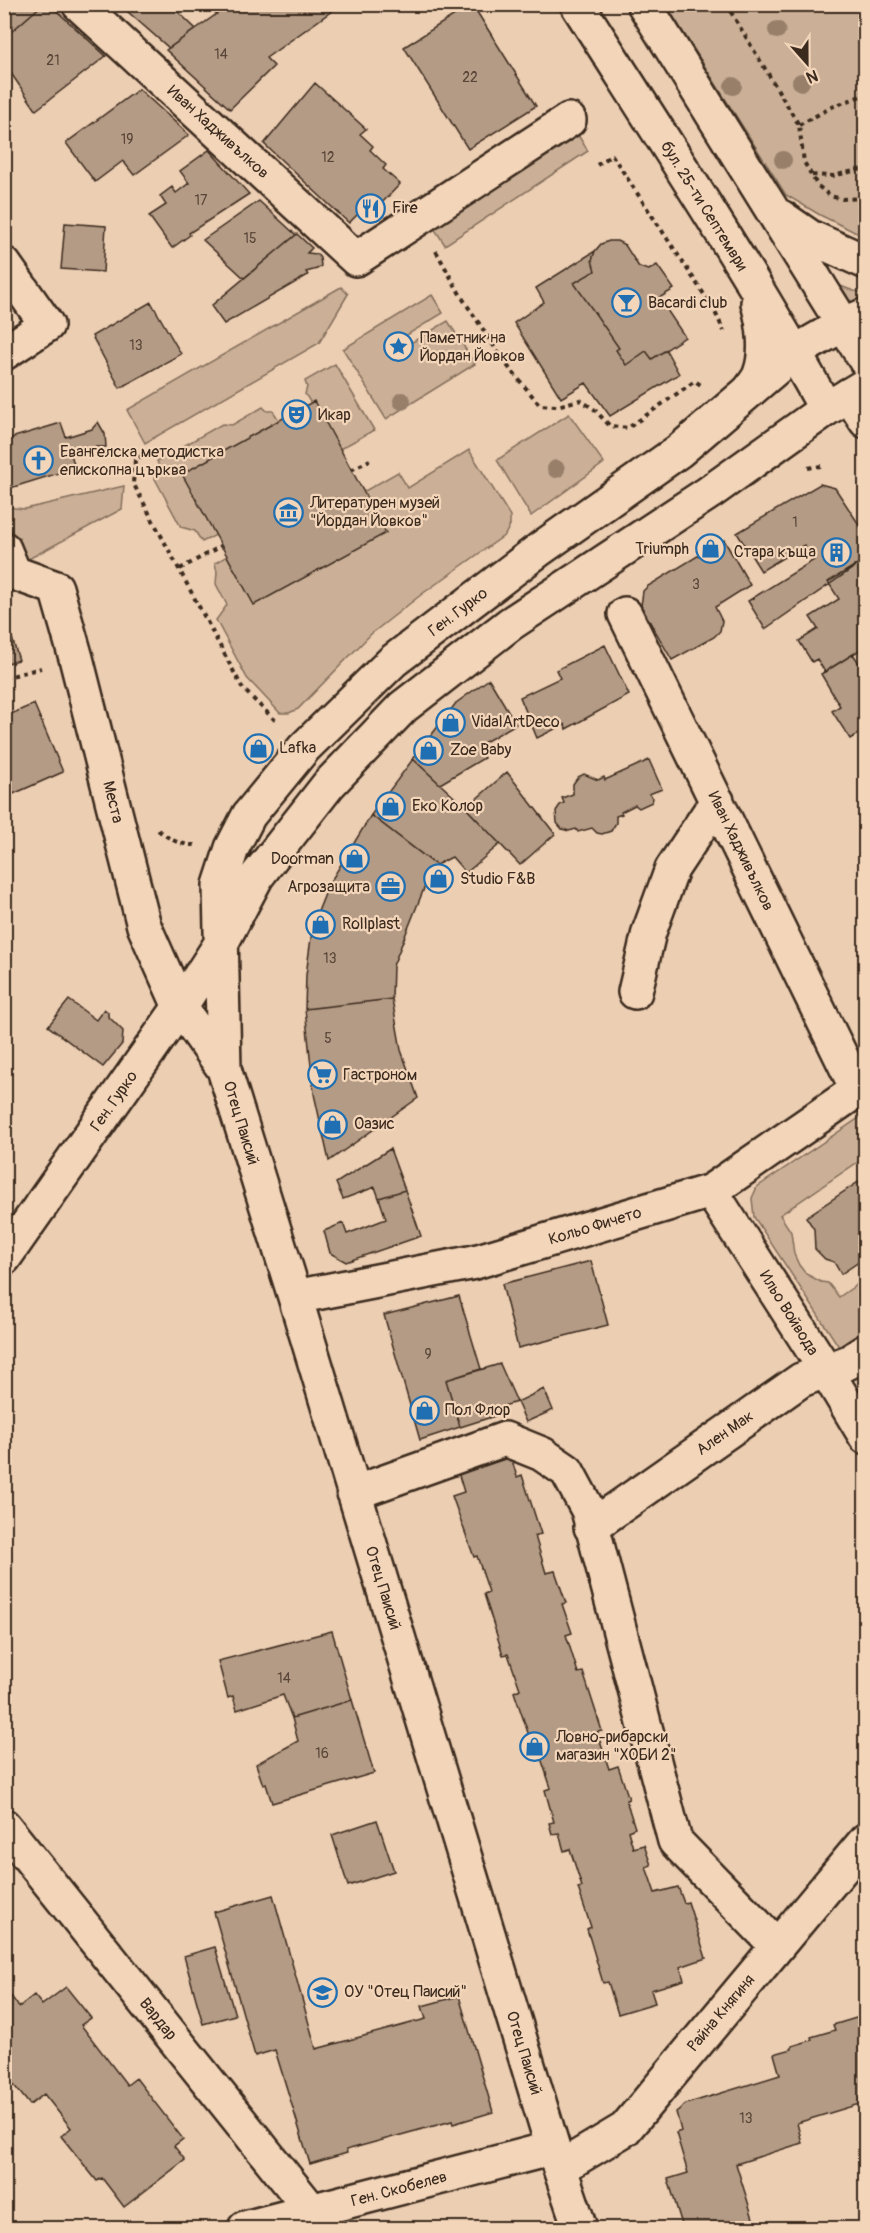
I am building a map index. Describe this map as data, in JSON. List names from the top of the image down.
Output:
{
  "streets": {
    "street": [
      "Иван Хадживълков",
      "бул. 25-ти Септември",
      "Ген. Гурко",
      "Места",
      "Отец Паисий",
      "Кольо Фичето",
      "Ильо Войвода",
      "Ален Мак",
      "Райна Княгиня",
      "Вардар",
      "Ген. Скобелев"
    ]
  },
  "crossings": [
    ["Иван Хадживълков", "Кольо Фичето"],
    ["бул. 25-ти Септември", "Ген. Гурко"],
    ["Ген. Гурко", "Места"],
    ["Ген. Гурко", "Отец Паисий"],
    ["Места", "Отец Паисий"],
    ["Отец Паисий", "Кольо Фичето"],
    ["Отец Паисий", "Райна Княгиня"],
    ["Отец Паисий", "Ген. Скобелев"],
    ["Кольо Фичето", "Ильо Войвода"],
    ["Ильо Войвода", "Ален Мак"],
    ["Райна Княгиня", "Ген. Скобелев"],
    ["Вардар", "Ген. Скобелев"]
  ],
  "places": {
    "restaurant": ["Fire"],
    "bar": ["Bacardi club"],
    "place": ["Паметник на Йордан Йовков"],
    "theatre": ["Икар"],
    "church": ["Евангелска методистка епископна църква"],
    "museum": ["Литературен музей \"Йордан Йовков\""],
    "shop": [
      "Triumph",
      "VidalArtDeco",
      "Lafka",
      "Zoe Baby",
      "Eко Колор",
      "Doorman",
      "Studio F&B",
      "Rollplast",
      "Оазис",
      "Пол Флор",
      "Ловно-рибарски магазин \"ХОБИ 2\""
    ],
    "building": ["Стара къща"],
    "office": ["Агрозащита"],
    "supermarket": ["Гастроном"],
    "school or university": ["ОУ \"Отец Паисий\""]
  },
  "house_numbers": [
    "14",
    "21",
    "22",
    "19",
    "12",
    "17",
    "15",
    "13",
    "1",
    "3",
    "13",
    "5",
    "9",
    "14",
    "16",
    "13"
  ],
  "north": "bottom"
}
